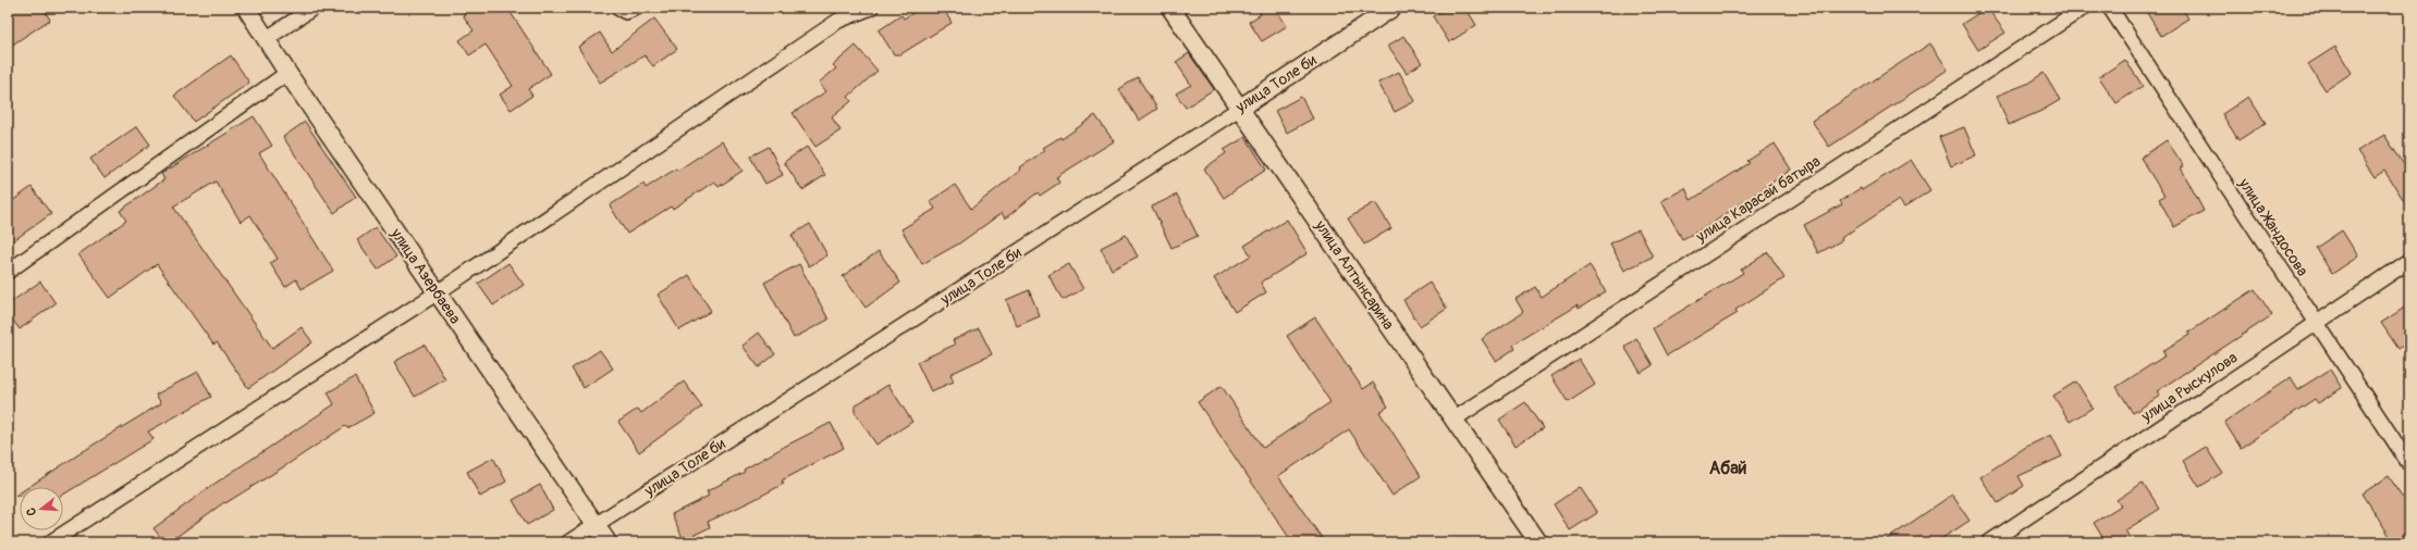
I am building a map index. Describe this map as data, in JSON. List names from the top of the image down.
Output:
{
  "streets": {
    "street": [
      "улица Толе би",
      "улица Карасай батыра",
      "улица Жандосова",
      "улица Алтынсарина",
      "улица Азербаева",
      "улица Рыскулова"
    ]
  },
  "crossings": [
    ["улица Толе би", "улица Алтынсарина"],
    ["улица Толе би", "улица Азербаева"],
    ["улица Карасай батыра", "улица Алтынсарина"],
    ["улица Жандосова", "улица Рыскулова"]
  ],
  "districts": ["Абай"],
  "north": "left"
}
